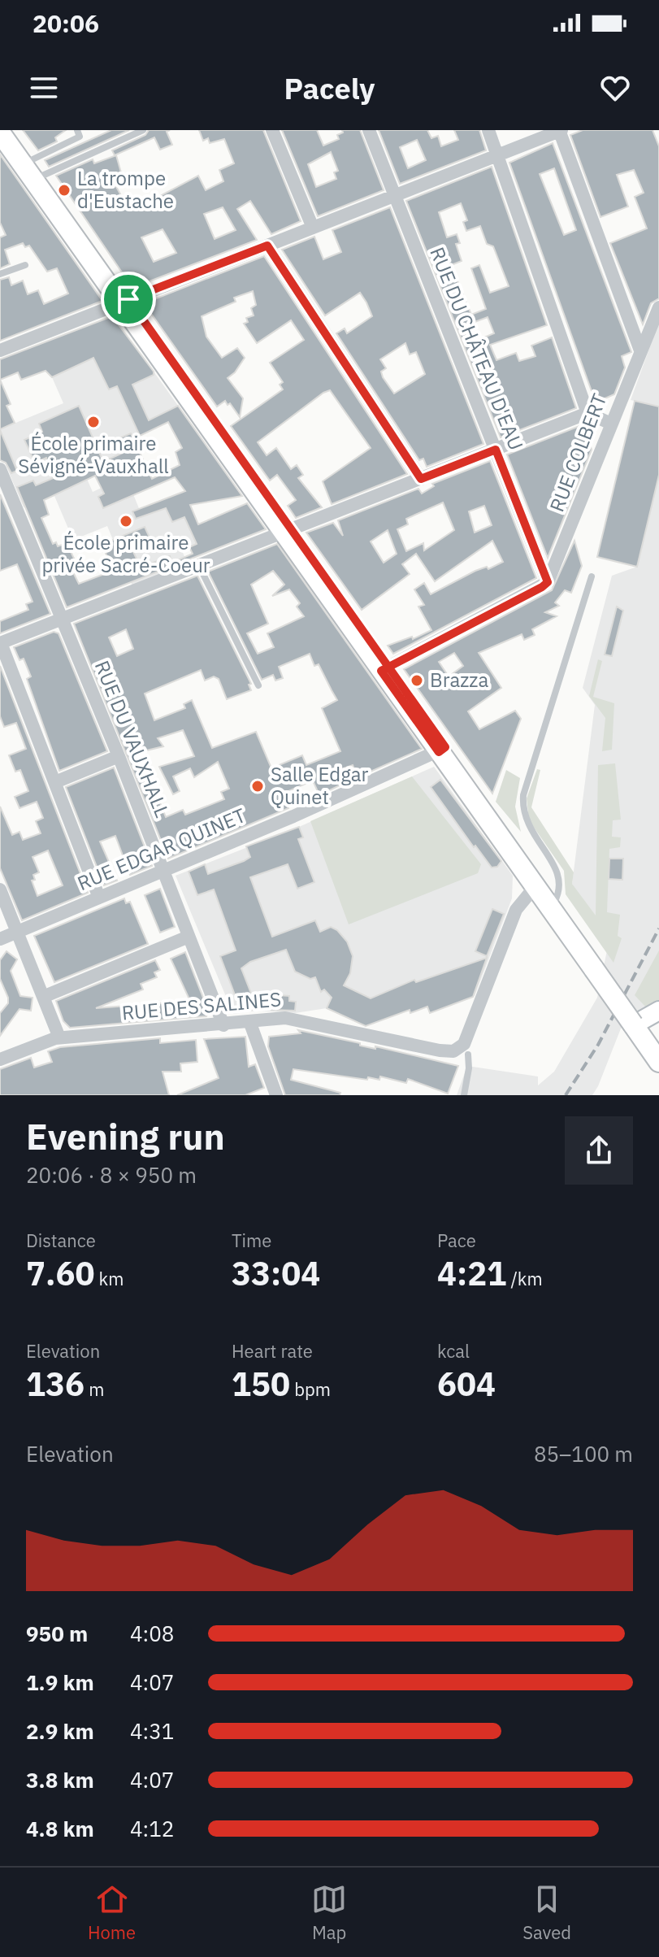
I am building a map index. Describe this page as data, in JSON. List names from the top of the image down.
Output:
{
  "streets": {
    "street": [
      "RUE DU CHÂTEAU D'EAU",
      "RUE COLBERT",
      "RUE DU VAUXHALL",
      "RUE EDGAR QUINET",
      "RUE DES SALINES"
    ]
  },
  "crossings": [
    ["RUE DU CHÂTEAU D'EAU", "RUE COLBERT"],
    ["RUE DU VAUXHALL", "RUE EDGAR QUINET"],
    ["RUE DU VAUXHALL", "RUE DES SALINES"]
  ],
  "places": [
    "La trompe d'Eustache",
    "École primaire Sévigné-Vauxhall",
    "École primaire privée Sacré-Coeur",
    "Brazza",
    "Salle Edgar Quinet"
  ],
  "page": {
    "status": "20:06",
    "header": "Pacely",
    "heading": ["Evening run", "20:06 · 8 × 950 m"],
    "stats": [
      ["Distance", "7.60 km"],
      ["Time", "33:04"],
      ["Pace", "4:21 /km"],
      ["Elevation", "136 m"],
      ["Heart rate", "150 bpm"],
      ["kcal", "604"]
    ],
    "chart": ["Elevation", "85–100 m"],
    "list": [
      {
        "name": "950 m",
        "note": "4:08"
      },
      {
        "name": "1.9 km",
        "note": "4:07"
      },
      {
        "name": "2.9 km",
        "note": "4:31"
      },
      {
        "name": "3.8 km",
        "note": "4:07"
      },
      {
        "name": "4.8 km",
        "note": "4:12"
      }
    ],
    "tabs": ["Home", "Map", "Saved"]
  }
}
